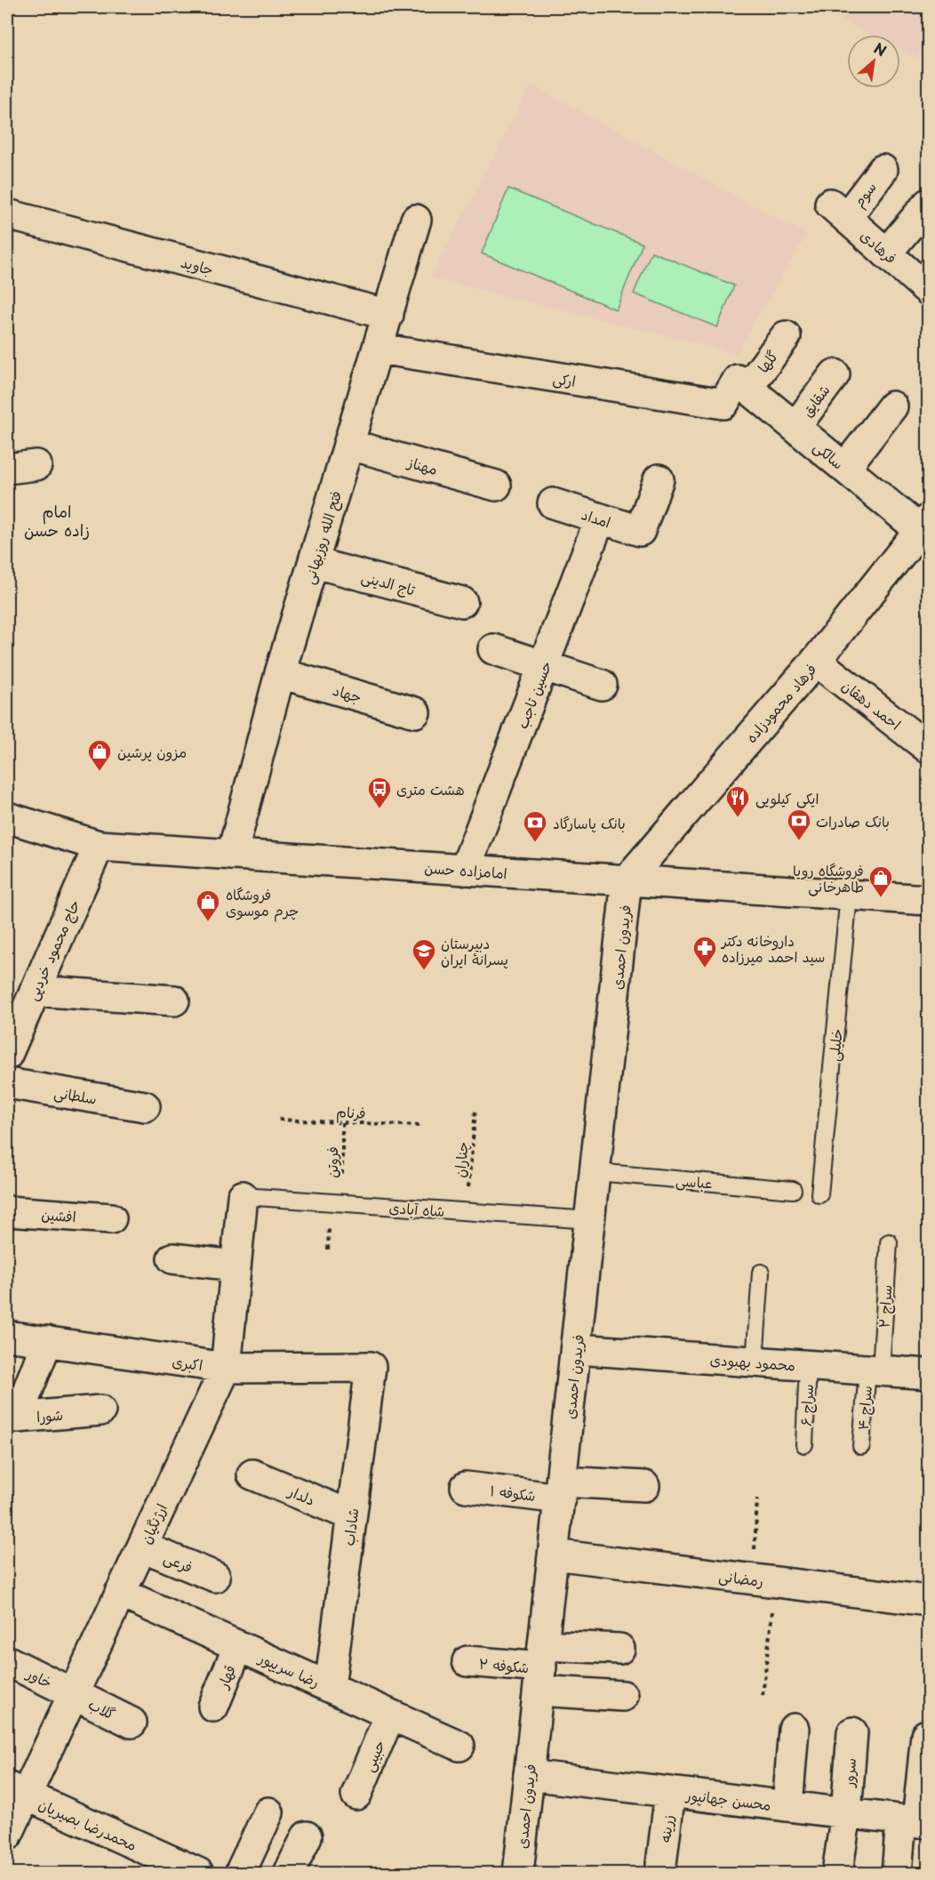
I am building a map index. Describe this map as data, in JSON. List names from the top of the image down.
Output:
{
  "streets": {
    "street": [
      "سوم",
      "فرهادی",
      "جاوید",
      "گلها",
      "ارکی",
      "شقایق",
      "سالکی",
      "مهناز",
      "امداد",
      "فتح الله روزبهانی",
      "تاج الدینی",
      "جهاد",
      "حسین تاجب",
      "فرهاد محمودزاده",
      "احمد دهقان",
      "امامزاده حسن",
      "فریدون احمدی",
      "حاج محمود خردپی",
      "سلطانی",
      "افشین",
      "محمود بهبودی",
      "اکبری",
      "شورا",
      "شکوفه ۱",
      "دلدار",
      "ارژنگیان",
      "شاداب",
      "فرعی",
      "رمضانی",
      "شکوفه ۲",
      "رضا سریپور",
      "قهار",
      "خاور",
      "گلاب",
      "حبیبی",
      "سرور",
      "محسن جهانپور",
      "محمدرضا بصیریان",
      "زرینه"
    ],
    "lane": [
      "خلیلی",
      "عباسی",
      "شاه آبادی",
      "سراج ۲",
      "سراج ۶",
      "سراج ۴"
    ],
    "path": ["فرنام", "چناران", "فروتن"]
  },
  "crossings": [
    ["سوم", "فرهادی"],
    ["جاوید", "فتح الله روزبهانی"],
    ["گلها", "ارکی"],
    ["گلها", "سالکی"],
    ["ارکی", "سالکی"],
    ["ارکی", "فتح الله روزبهانی"],
    ["شقایق", "سالکی"],
    ["سالکی", "فرهاد محمودزاده"],
    ["مهناز", "فتح الله روزبهانی"],
    ["امداد", "حسین تاجب"],
    ["فتح الله روزبهانی", "تاج الدینی"],
    ["فتح الله روزبهانی", "جهاد"],
    ["فتح الله روزبهانی", "امامزاده حسن"],
    ["حسین تاجب", "امامزاده حسن"],
    ["فرهاد محمودزاده", "احمد دهقان"],
    ["فرهاد محمودزاده", "امامزاده حسن"],
    ["فرهاد محمودزاده", "فریدون احمدی"],
    ["امامزاده حسن", "فریدون احمدی"],
    ["امامزاده حسن", "حاج محمود خردپی"],
    ["امامزاده حسن", "خلیلی"],
    ["فریدون احمدی", "عباسی"],
    ["فریدون احمدی", "شاه آبادی"],
    ["فریدون احمدی", "محمود بهبودی"],
    ["فریدون احمدی", "شکوفه ۱"],
    ["فریدون احمدی", "رمضانی"],
    ["فریدون احمدی", "شکوفه ۲"],
    ["فریدون احمدی", "محسن جهانپور"],
    ["فرنام", "فروتن"],
    ["چناران", "شاه آبادی"],
    ["فروتن", "شاه آبادی"],
    ["شاه آبادی", "ارژنگیان"],
    ["سراج ۲", "محمود بهبودی"],
    ["سراج ۲", "سراج ۴"],
    ["محمود بهبودی", "سراج ۶"],
    ["محمود بهبودی", "سراج ۴"],
    ["اکبری", "شورا"],
    ["اکبری", "ارژنگیان"],
    ["اکبری", "شاداب"],
    ["دلدار", "شاداب"],
    ["ارژنگیان", "فرعی"],
    ["ارژنگیان", "رضا سریپور"],
    ["ارژنگیان", "خاور"],
    ["ارژنگیان", "گلاب"],
    ["ارژنگیان", "محمدرضا بصیریان"],
    ["شاداب", "رضا سریپور"],
    ["رضا سریپور", "قهار"],
    ["رضا سریپور", "حبیبی"],
    ["خاور", "گلاب"],
    ["سرور", "محسن جهانپور"],
    ["محسن جهانپور", "زرینه"]
  ],
  "districts": ["امام زاده حسن"],
  "places": {
    "shop": ["مزون پرشین", "فروشگاه رویا طاهرخانی", "فروشگاه چرم موسوی"],
    "bus stop": ["هشت متری"],
    "restaurant": ["ایکی کیلویی"],
    "bank": ["بانک صادرات", "بانک پاسارگاد"],
    "pharmacy": ["داروخانه دکتر سید احمد میرزاده"],
    "school or university": ["دبیرستان پسرانهٔ ایران"]
  },
  "north": "top right"
}
